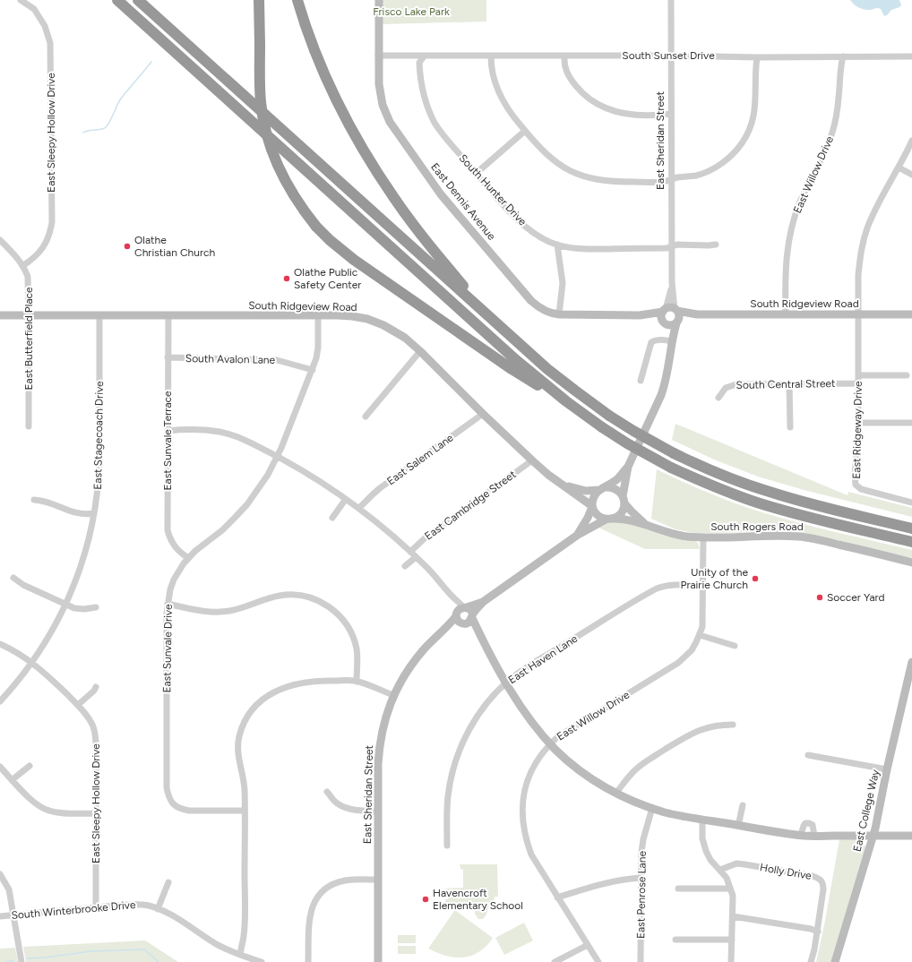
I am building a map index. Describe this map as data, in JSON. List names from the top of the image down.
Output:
{
  "streets": {
    "street": [
      "South Sunset Drive",
      "East Sleepy Hollow Drive",
      "East Sheridan Street",
      "East Willow Drive",
      "South Hunter Drive",
      "East Dennis Avenue",
      "South Ridgeview Road",
      "East Butterfield Place",
      "South Avalon Lane",
      "South Central Street",
      "East Ridgeway Drive",
      "East Stagecoach Drive",
      "East Sunvale Terrace",
      "East Salem Lane",
      "East Cambridge Street",
      "South Rogers Road",
      "East Sunvale Drive",
      "East Haven Lane",
      "East College Way",
      "Holly Drive",
      "East Penrose Lane",
      "South Winterbrooke Drive"
    ]
  },
  "crossings": [
    ["South Sunset Drive", "East Sheridan Street"],
    ["South Sunset Drive", "East Willow Drive"],
    ["South Sunset Drive", "South Hunter Drive"],
    ["South Sunset Drive", "East Dennis Avenue"],
    ["East Sleepy Hollow Drive", "East Butterfield Place"],
    ["East Sleepy Hollow Drive", "East Stagecoach Drive"],
    ["East Sleepy Hollow Drive", "South Winterbrooke Drive"],
    ["East Sheridan Street", "South Hunter Drive"],
    ["East Sheridan Street", "East Dennis Avenue"],
    ["East Sheridan Street", "South Ridgeview Road"],
    ["East Willow Drive", "South Ridgeview Road"],
    ["East Willow Drive", "South Rogers Road"],
    ["East Willow Drive", "East Haven Lane"],
    ["East Dennis Avenue", "South Ridgeview Road"],
    ["South Ridgeview Road", "East Butterfield Place"],
    ["South Ridgeview Road", "East Ridgeway Drive"],
    ["South Ridgeview Road", "East Stagecoach Drive"],
    ["South Ridgeview Road", "East Sunvale Terrace"],
    ["South Ridgeview Road", "East Salem Lane"],
    ["South Ridgeview Road", "East Cambridge Street"],
    ["South Ridgeview Road", "East Sunvale Drive"],
    ["South Avalon Lane", "East Sunvale Terrace"],
    ["South Avalon Lane", "East Sunvale Drive"],
    ["South Central Street", "East Ridgeway Drive"],
    ["East Sunvale Terrace", "East Sunvale Drive"]
  ],
  "parks": ["Frisco Lake Park"],
  "places": [
    "Olathe Christian Church",
    "Olathe Public Safety Center",
    "Unity of the Prairie Church",
    "Soccer Yard",
    "Havencroft Elementary School"
  ]
}
